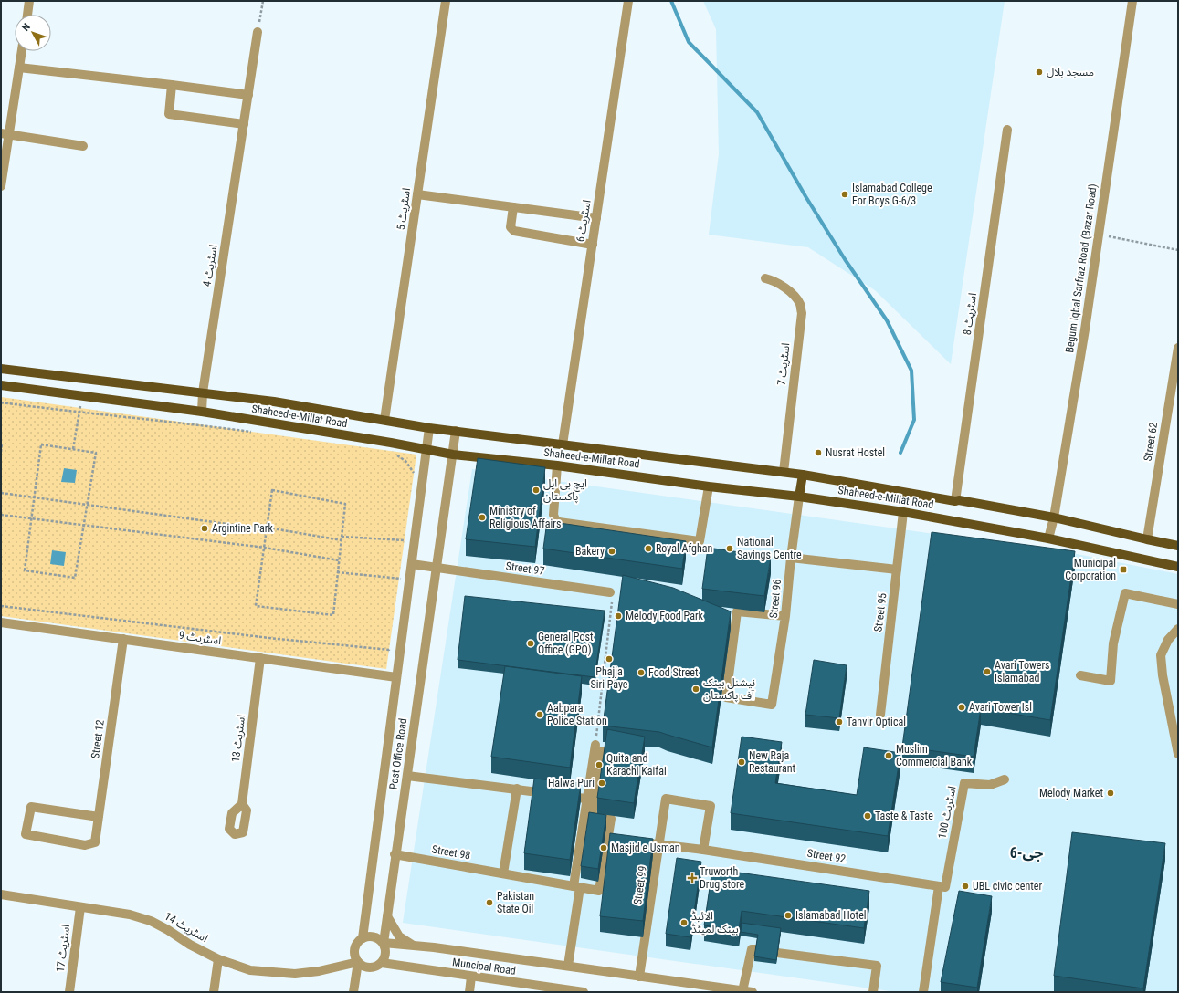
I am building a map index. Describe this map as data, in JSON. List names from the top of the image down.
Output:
{
  "streets": {
    "main road": ["Shaheed-e-Millat Road"],
    "street": [
      "اسٹریٹ 5",
      "اسٹریٹ 6",
      "اسٹریٹ 4",
      "Begum Iqbal Sarfraz Road (Bazar Road)",
      "اسٹریٹ 8",
      "اسٹریٹ 7",
      "Street 62",
      "Street 97",
      "Street 96",
      "Street 95",
      "اسٹریٹ 9",
      "اسٹریٹ 13",
      "Street 12",
      "Post Office Road",
      "اسٹریٹ 100",
      "Street 98",
      "Street 92",
      "Street 99",
      "اسٹریٹ 14",
      "اسٹریٹ 17",
      "Muncipal Road"
    ]
  },
  "crossings": [
    ["اسٹریٹ 5", "Shaheed-e-Millat Road"],
    ["اسٹریٹ 6", "Shaheed-e-Millat Road"],
    ["اسٹریٹ 4", "Shaheed-e-Millat Road"],
    ["Begum Iqbal Sarfraz Road (Bazar Road)", "Shaheed-e-Millat Road"],
    ["اسٹریٹ 8", "Shaheed-e-Millat Road"],
    ["اسٹریٹ 7", "Shaheed-e-Millat Road"],
    ["Shaheed-e-Millat Road", "Street 62"],
    ["Shaheed-e-Millat Road", "Street 96"],
    ["Shaheed-e-Millat Road", "Street 95"],
    ["Shaheed-e-Millat Road", "Post Office Road"],
    ["Street 97", "Post Office Road"],
    ["اسٹریٹ 9", "اسٹریٹ 13"],
    ["اسٹریٹ 9", "Street 12"],
    ["اسٹریٹ 9", "Post Office Road"],
    ["Post Office Road", "Street 98"],
    ["Post Office Road", "اسٹریٹ 14"],
    ["Post Office Road", "Muncipal Road"],
    ["اسٹریٹ 100", "Street 92"],
    ["Street 92", "Street 99"],
    ["اسٹریٹ 14", "اسٹریٹ 17"],
    ["اسٹریٹ 14", "Muncipal Road"]
  ],
  "districts": ["جی-6"],
  "places": {
    "other": [
      "مسجد بلال",
      "Islamabad College For Boys G-6/3",
      "Nusrat Hostel",
      "ایچ بی ایل پاکستان",
      "Ministry of Religious Affairs",
      "Argintine Park",
      "Royal Afghan",
      "National Savings Centre",
      "Bakery",
      "Melody Food Park",
      "General Post Office (GPO)",
      "Phajja Siri Paye",
      "Avari Towers Islamabad",
      "Food Street",
      "نیشنل بینک آف پاکستان",
      "Avari Tower Isl",
      "Aabpara Police Station",
      "Tanvir Optical",
      "Muslim Commercial Bank",
      "New Raja Restaurant",
      "Quita and Karachi Kaifai",
      "Halwa Puri",
      "Melody Market",
      "Taste & Taste",
      "Masjid e Usman",
      "UBL civic center",
      "Pakistan State Oil",
      "Islamabad Hotel",
      "الائیڈ بینک لمیٹڈ"
    ],
    "transit": ["Municipal Corporation"],
    "health": ["Truworth Drug store"]
  },
  "north": "top left"
}
